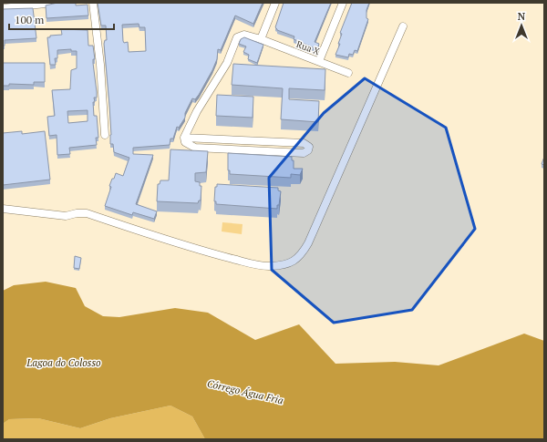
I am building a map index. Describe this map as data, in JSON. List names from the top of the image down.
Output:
{
  "streets": {
    "street": ["Rua X"]
  },
  "water": ["Lagoa do Colosso", "Córrego Água Fria"],
  "scale_bar": "100 m",
  "north": "top"
}
